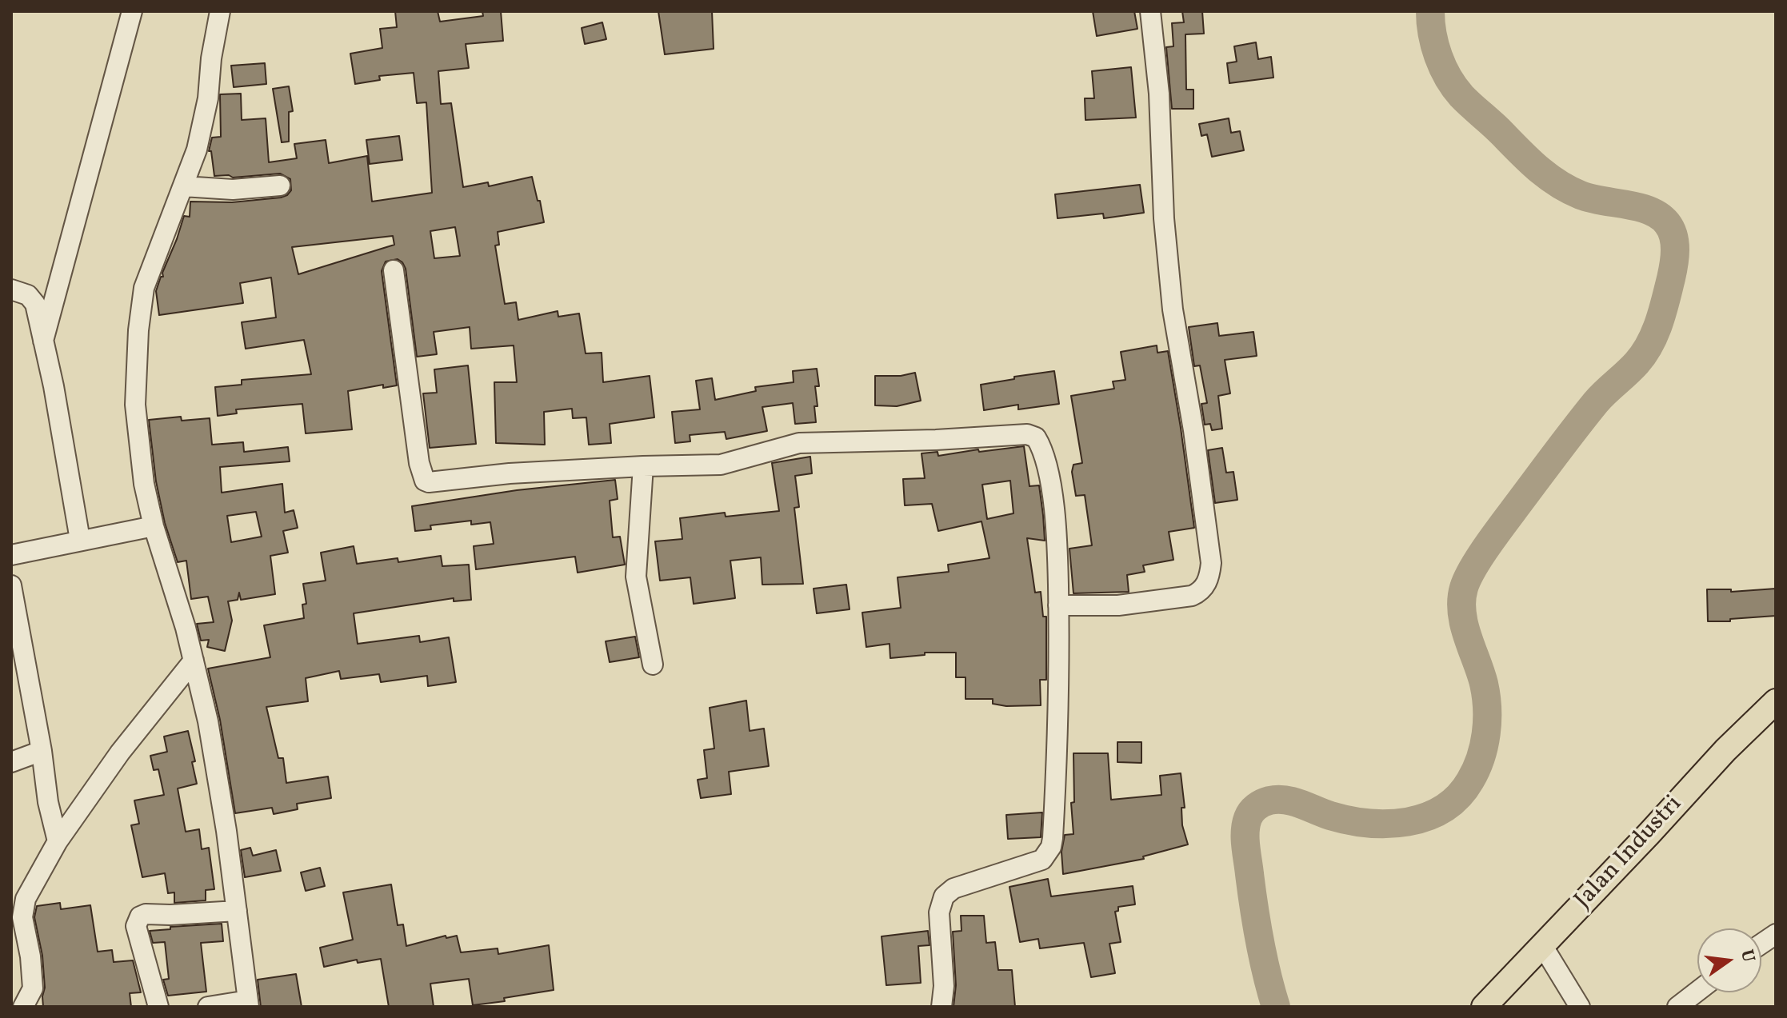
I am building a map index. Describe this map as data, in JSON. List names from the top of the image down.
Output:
{
  "streets": {
    "main road": ["Jalan Industri"]
  },
  "north": "right"
}
